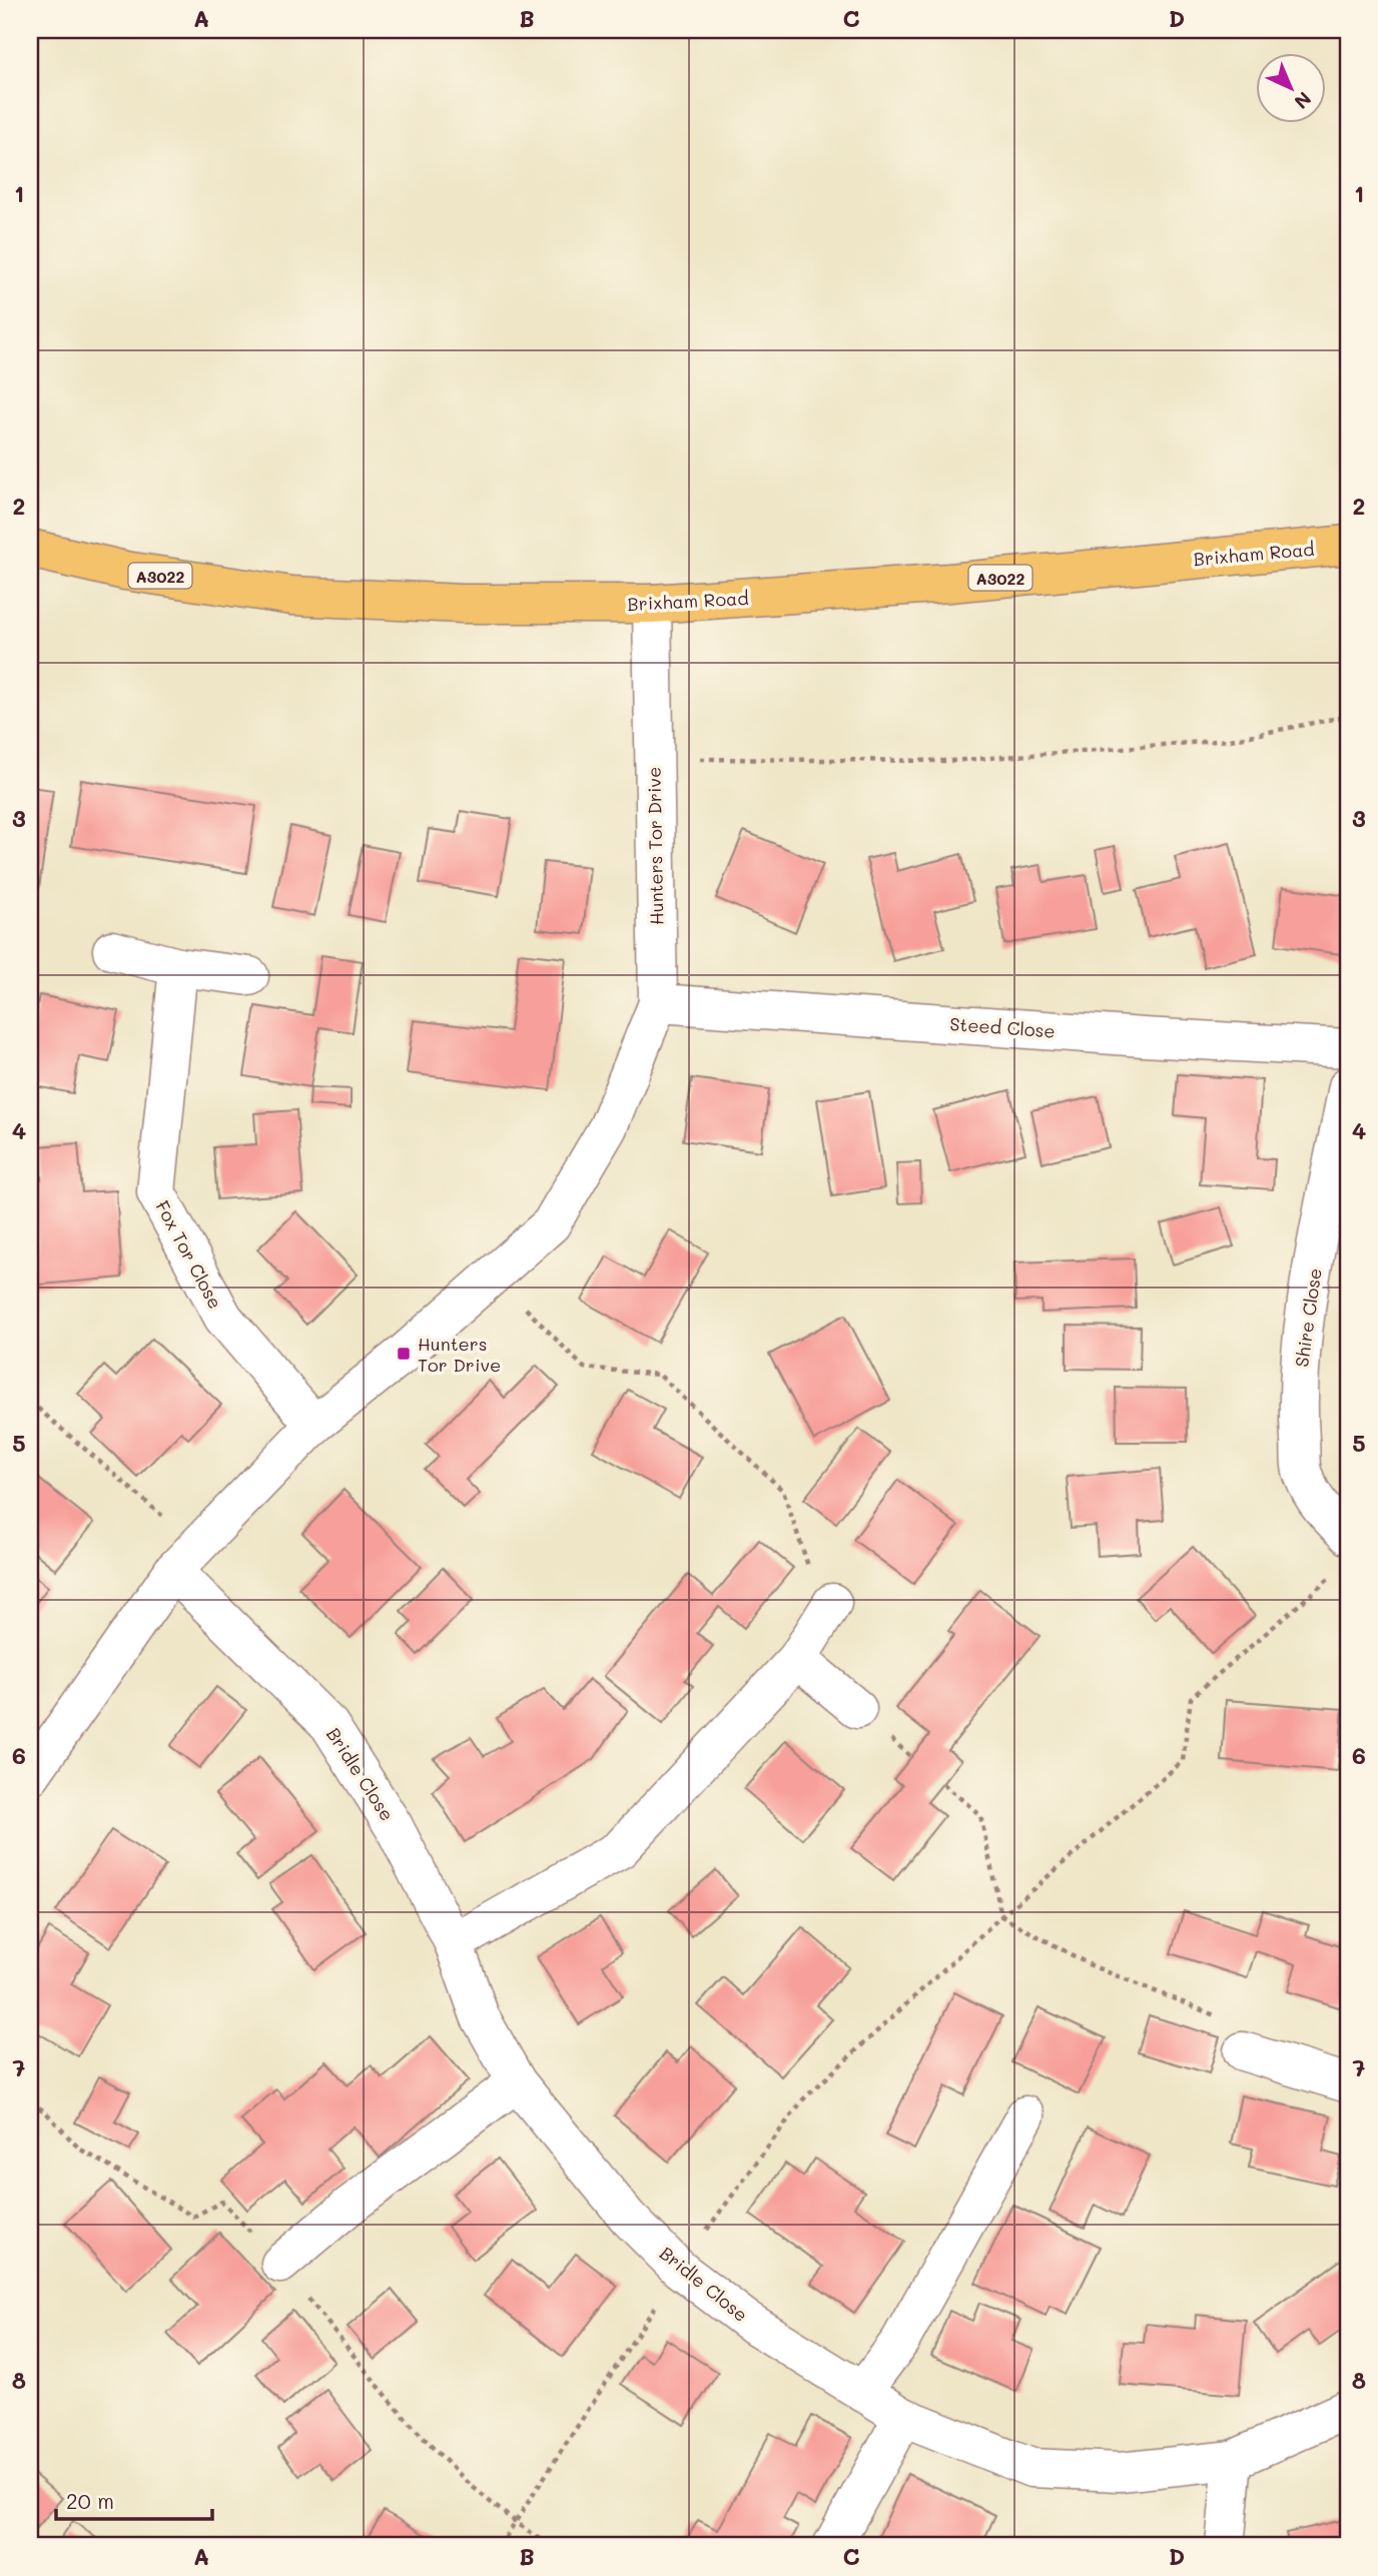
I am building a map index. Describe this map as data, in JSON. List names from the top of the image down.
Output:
{
  "streets": {
    "main road": ["Brixham Road", "A3022"],
    "street": [
      "Hunters Tor Drive",
      "Steed Close",
      "Fox Tor Close",
      "Shire Close",
      "Bridle Close"
    ]
  },
  "crossings": [
    ["Brixham Road", "Hunters Tor Drive"],
    ["Hunters Tor Drive", "Steed Close"],
    ["Hunters Tor Drive", "Fox Tor Close"],
    ["Hunters Tor Drive", "Bridle Close"]
  ],
  "places": {
    "transit": ["Hunters Tor Drive"]
  },
  "scale_bar": "20 m",
  "north": "bottom right",
  "grid": {
    "columns": [
      "A",
      "B",
      "C",
      "D"
    ],
    "rows": [
      "1",
      "2",
      "3",
      "4",
      "5",
      "6",
      "7",
      "8"
    ]
  }
}
